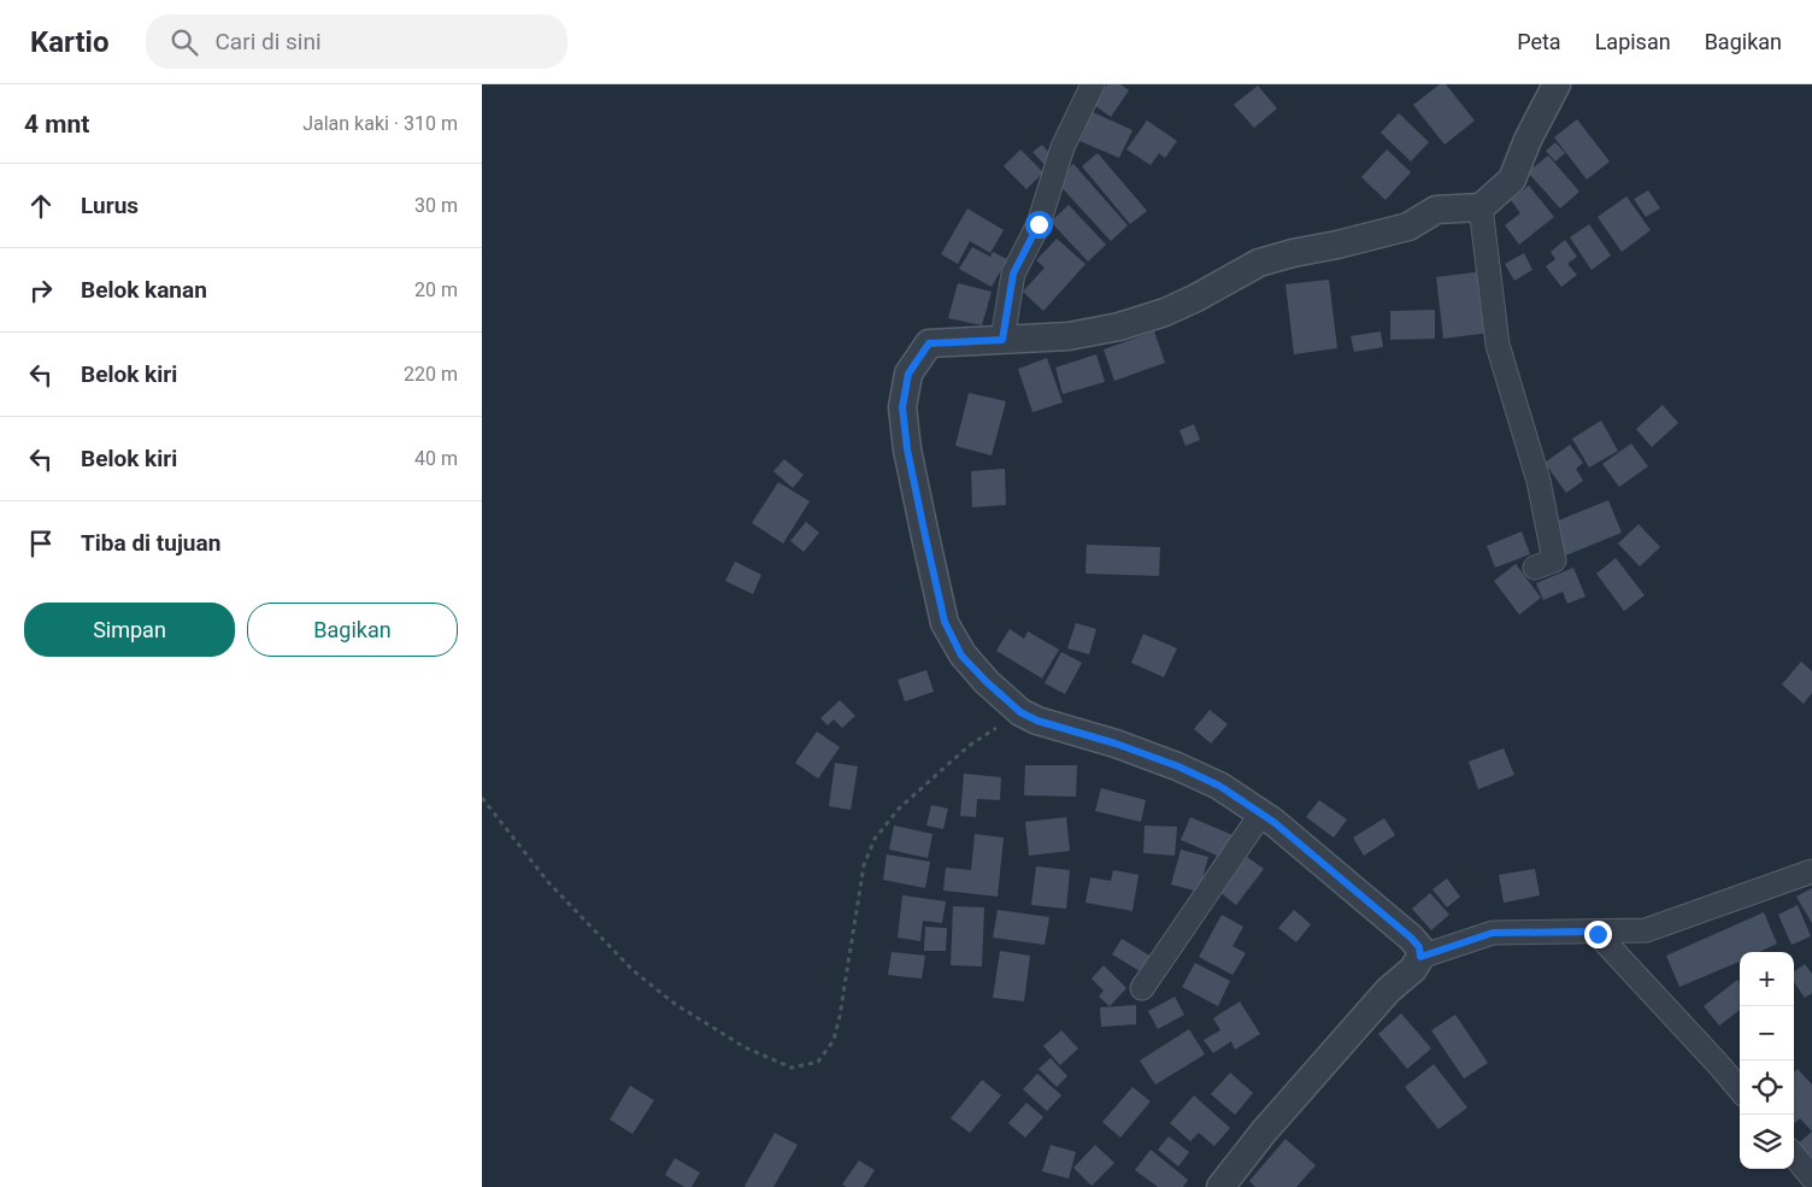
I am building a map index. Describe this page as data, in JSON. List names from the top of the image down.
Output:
{
  "page": {
    "header": "Kartio",
    "search": "Cari di sini",
    "nav": ["Peta", "Lapisan", "Bagikan"],
    "heading": ["4 mnt", "Jalan kaki · 310 m"],
    "list": [
      ["Lurus", "30 m"],
      ["Belok kanan", "20 m"],
      ["Belok kiri", "220 m"],
      ["Belok kiri", "40 m"],
      "Tiba di tujuan"
    ],
    "buttons": ["Simpan", "Bagikan"],
    "map_buttons": ["+", "−"]
  }
}
